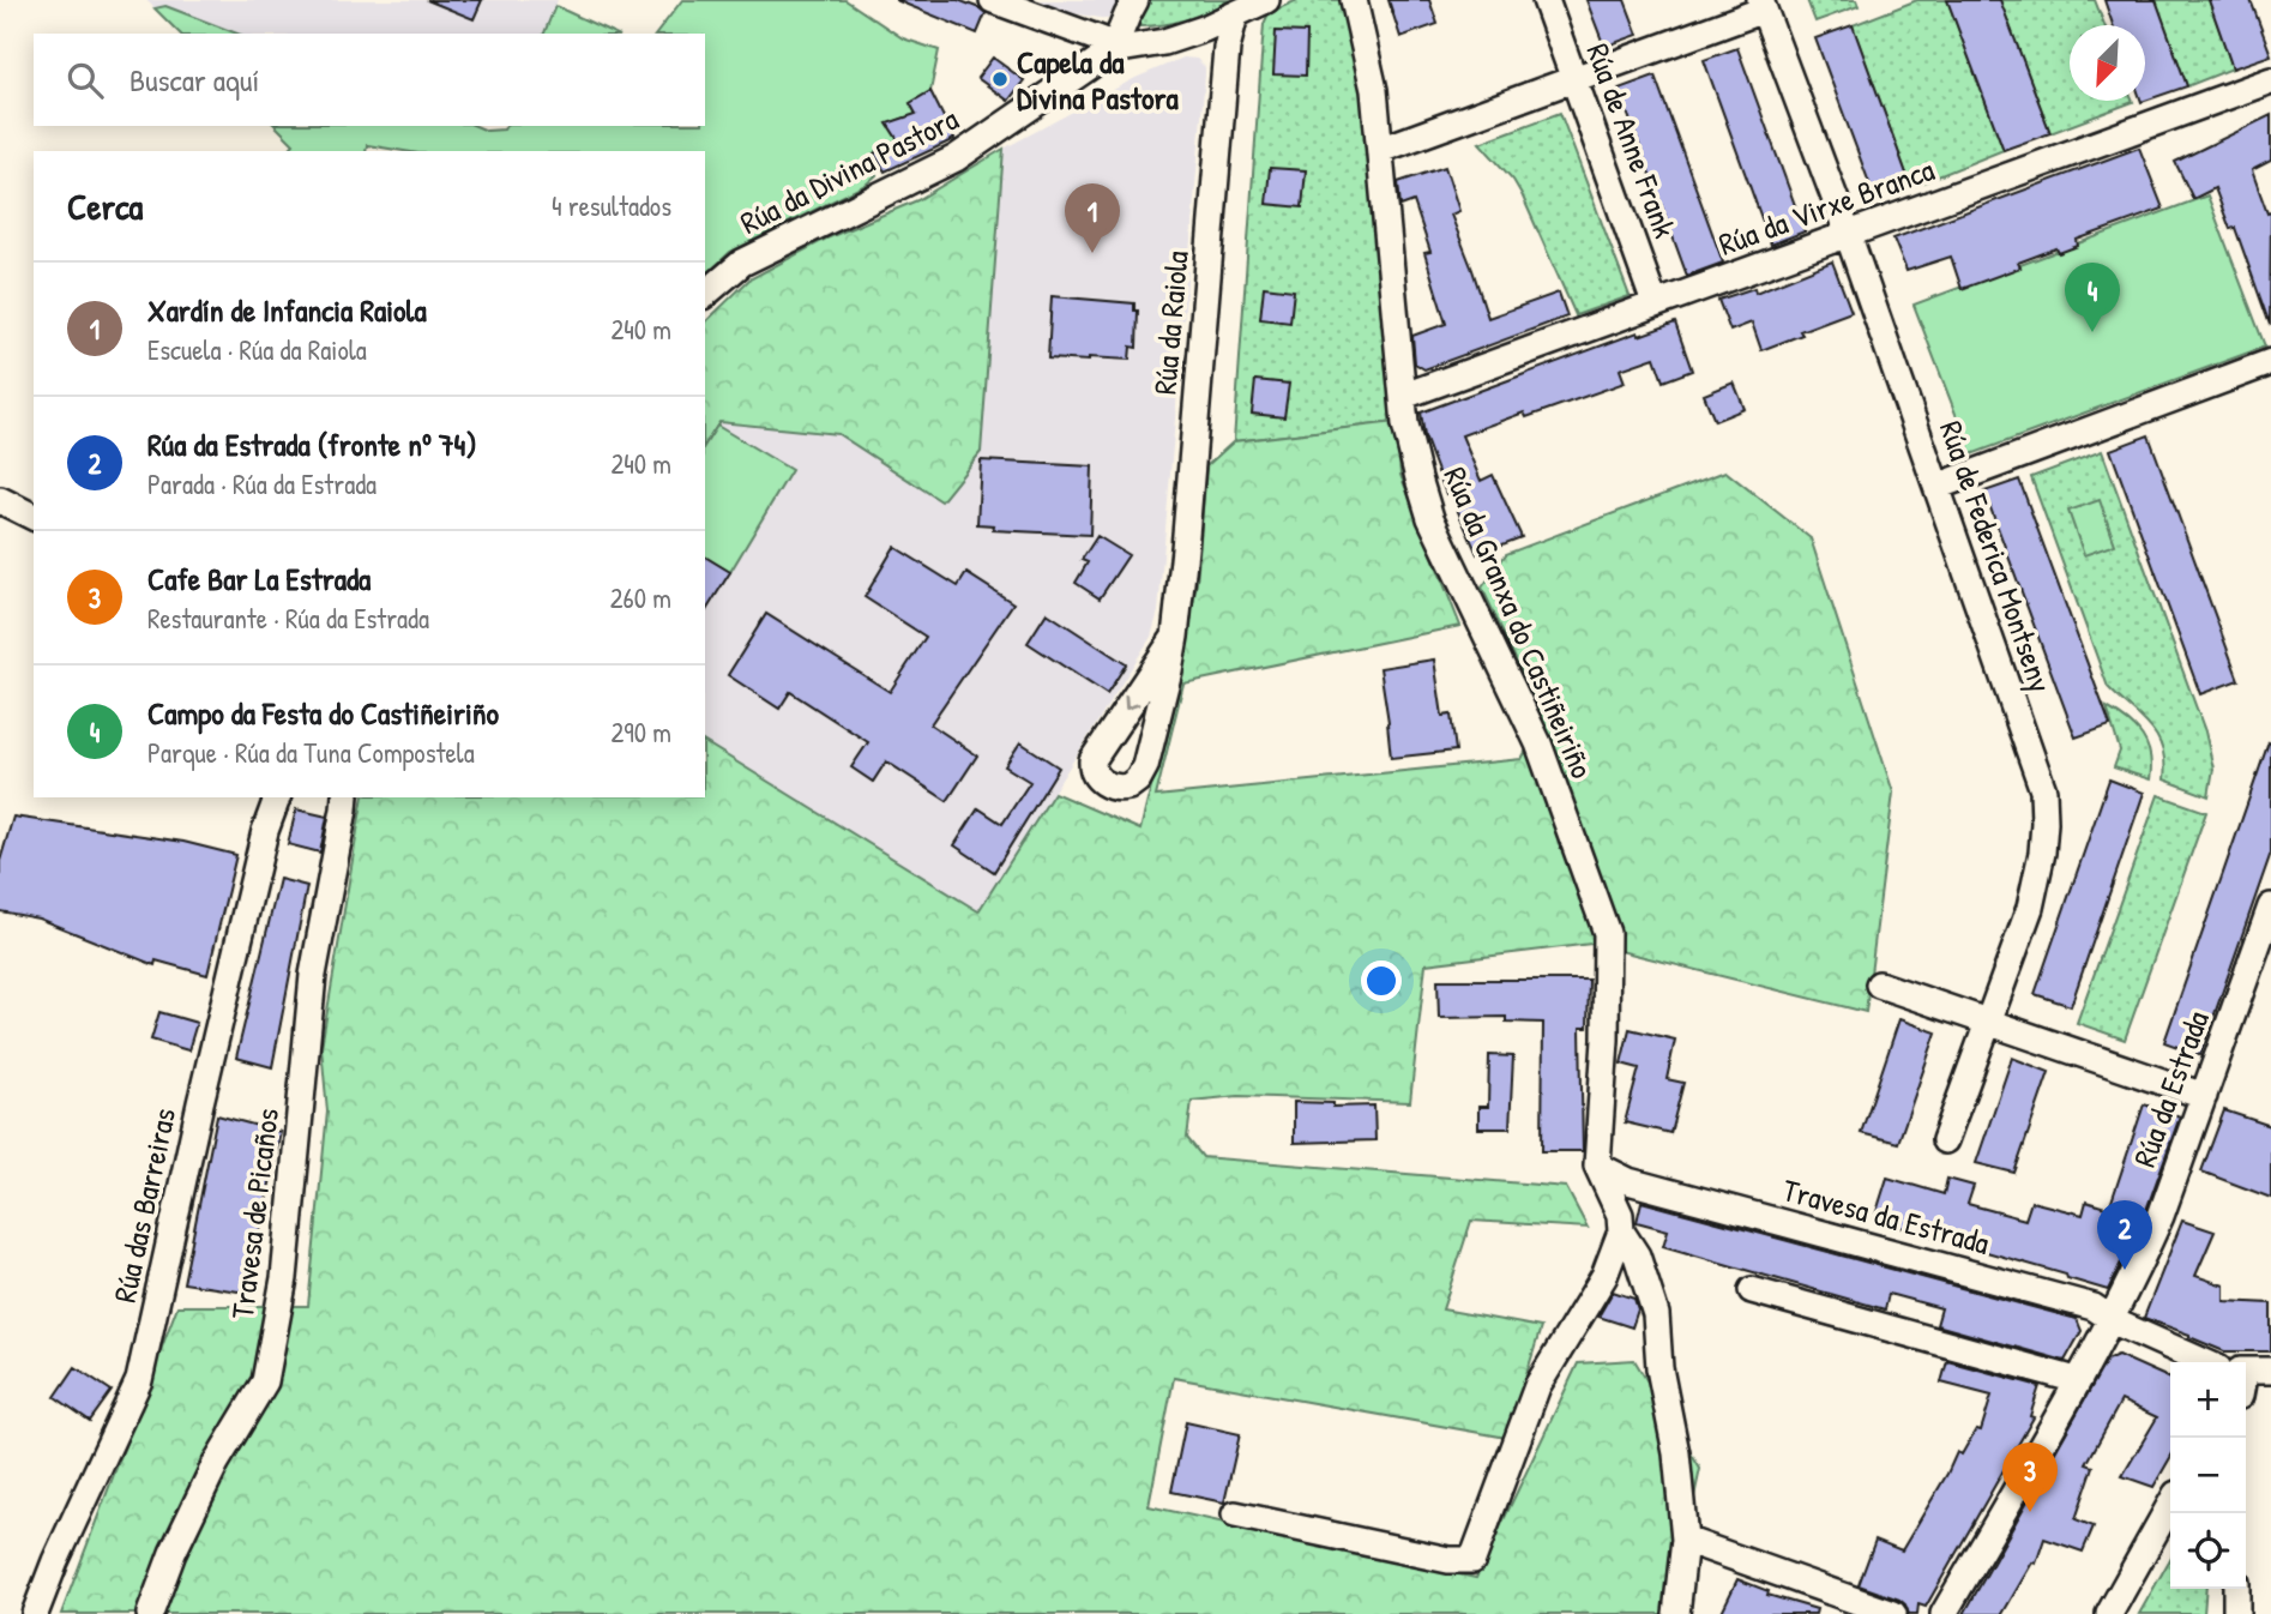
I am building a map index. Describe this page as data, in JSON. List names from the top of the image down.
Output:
{
  "streets": {
    "street": [
      "Rúa de Anne Frank",
      "Rúa da Divina Pastora",
      "Rúa da Virxe Branca",
      "Rúa da Raiola",
      "Rúa de Federica Montseny",
      "Rúa da Granxa do Castiñeiriño",
      "Rúa da Estrada",
      "Rúa das Barreiras",
      "Travesa de Picaños",
      "Travesa da Estrada"
    ]
  },
  "crossings": [
    ["Rúa de Anne Frank", "Rúa da Virxe Branca"],
    ["Rúa da Divina Pastora", "Rúa da Raiola"],
    ["Rúa da Virxe Branca", "Rúa de Federica Montseny"],
    ["Rúa da Virxe Branca", "Rúa da Granxa do Castiñeiriño"],
    ["Rúa da Granxa do Castiñeiriño", "Travesa da Estrada"],
    ["Rúa da Estrada", "Travesa da Estrada"]
  ],
  "places": ["Capela da Divina Pastora"],
  "north": "bottom left",
  "page": {
    "search": "Buscar aquí",
    "heading": ["Cerca", "4 resultados"],
    "pins": [
      "1",
      "4",
      "2",
      "3"
    ],
    "list": [
      {
        "mark": "1",
        "name": "Xardín de Infancia Raiola",
        "note": "Escuela · Rúa da Raiola",
        "value": "240 m"
      },
      {
        "mark": "2",
        "name": "Rúa da Estrada (fronte nº 74)",
        "note": "Parada · Rúa da Estrada",
        "value": "240 m"
      },
      {
        "mark": "3",
        "name": "Cafe Bar La Estrada",
        "note": "Restaurante · Rúa da Estrada",
        "value": "260 m"
      },
      {
        "mark": "4",
        "name": "Campo da Festa do Castiñeiriño",
        "note": "Parque · Rúa da Tuna Compostela",
        "value": "290 m"
      }
    ],
    "map_buttons": ["+", "−"]
  }
}
